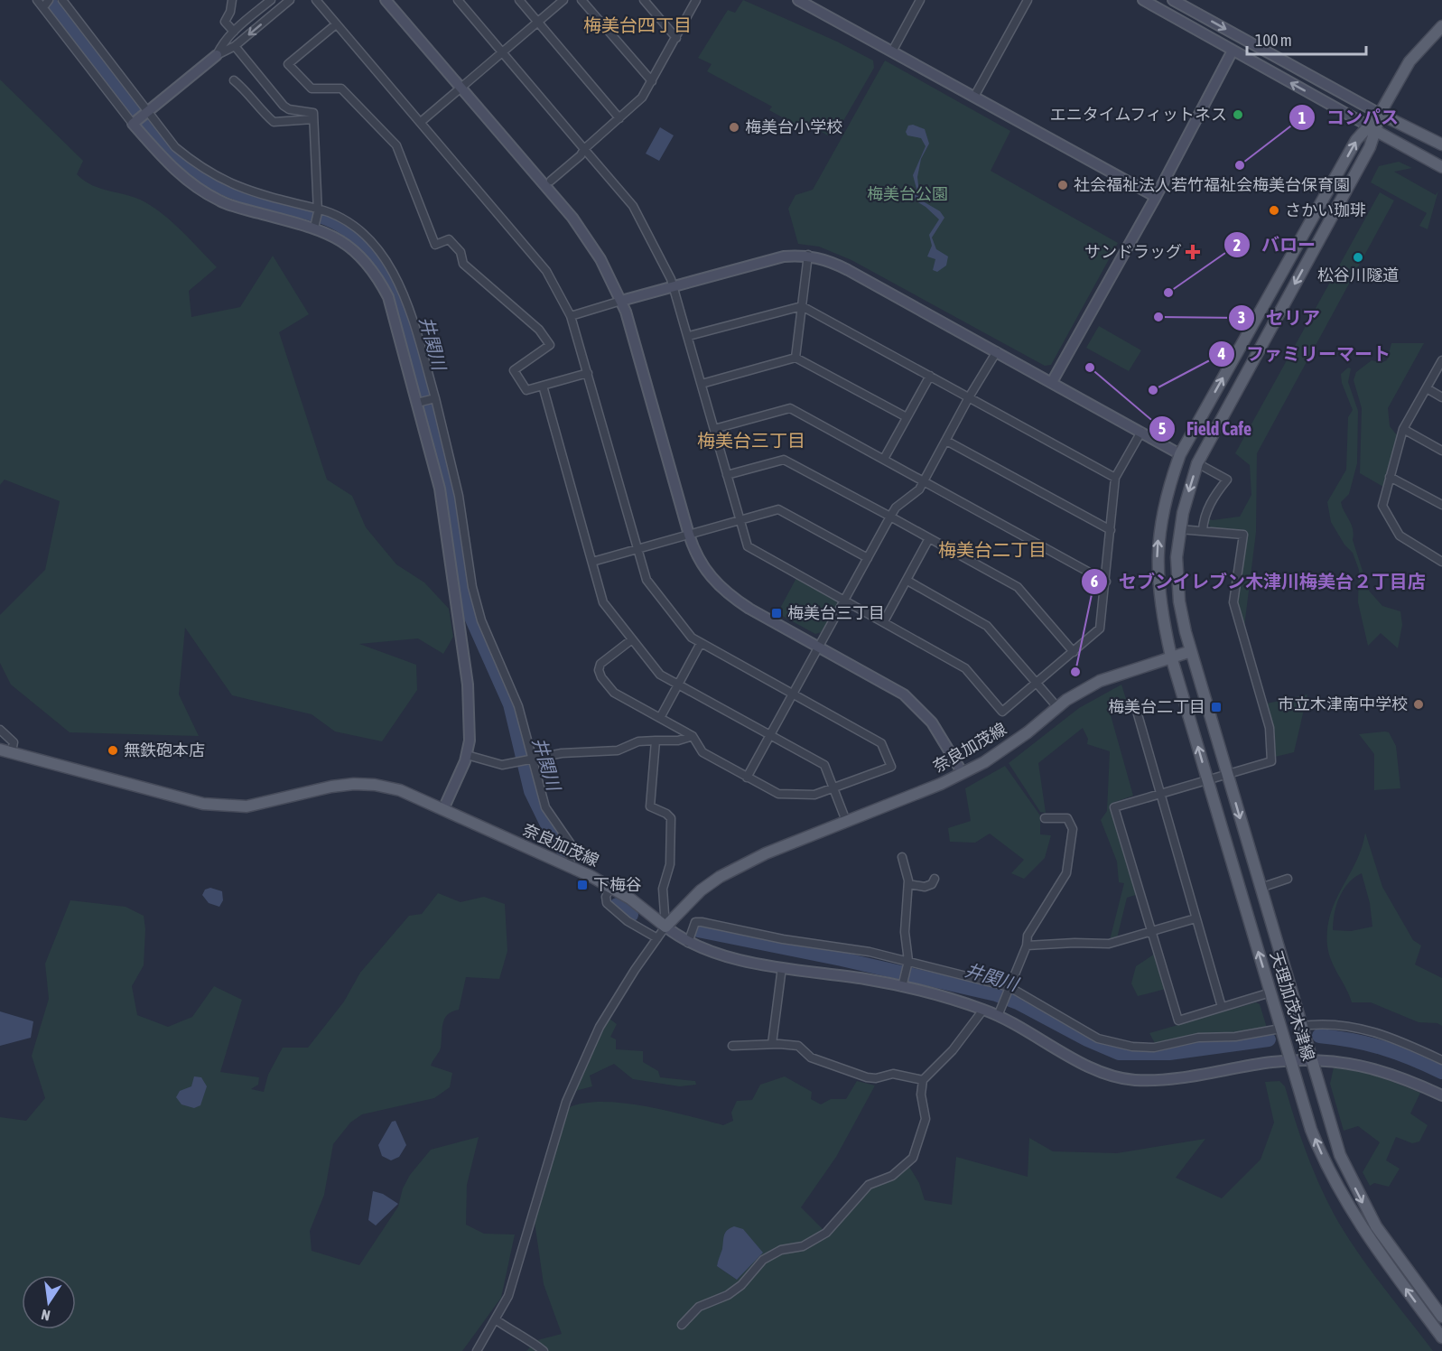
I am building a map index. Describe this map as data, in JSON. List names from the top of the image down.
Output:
{
  "streets": {
    "main road": ["奈良加茂線", "天理加茂木津線"]
  },
  "crossings": [
    ["奈良加茂線", "天理加茂木津線"]
  ],
  "districts": ["梅美台四丁目", "梅美台三丁目", "梅美台二丁目"],
  "water": ["井関川"],
  "parks": ["梅美台公園"],
  "places": {
    "other": [
      "エニタイムフィットネス",
      "梅美台小学校",
      "コンパス",
      "社会福祉法人若竹福祉会梅美台保育園",
      "さかい珈琲",
      "松谷川隧道",
      "バロー",
      "セリア",
      "Field Cafe",
      "ファミリーマート",
      "セブンイレブン木津川梅美台２丁目店",
      "市立木津南中学校",
      "無鉄砲本店"
    ],
    "health": ["サンドラッグ"],
    "transit": ["梅美台三丁目", "梅美台二丁目", "下梅谷"]
  },
  "scale_bar": "100 m",
  "north": "bottom"
}
